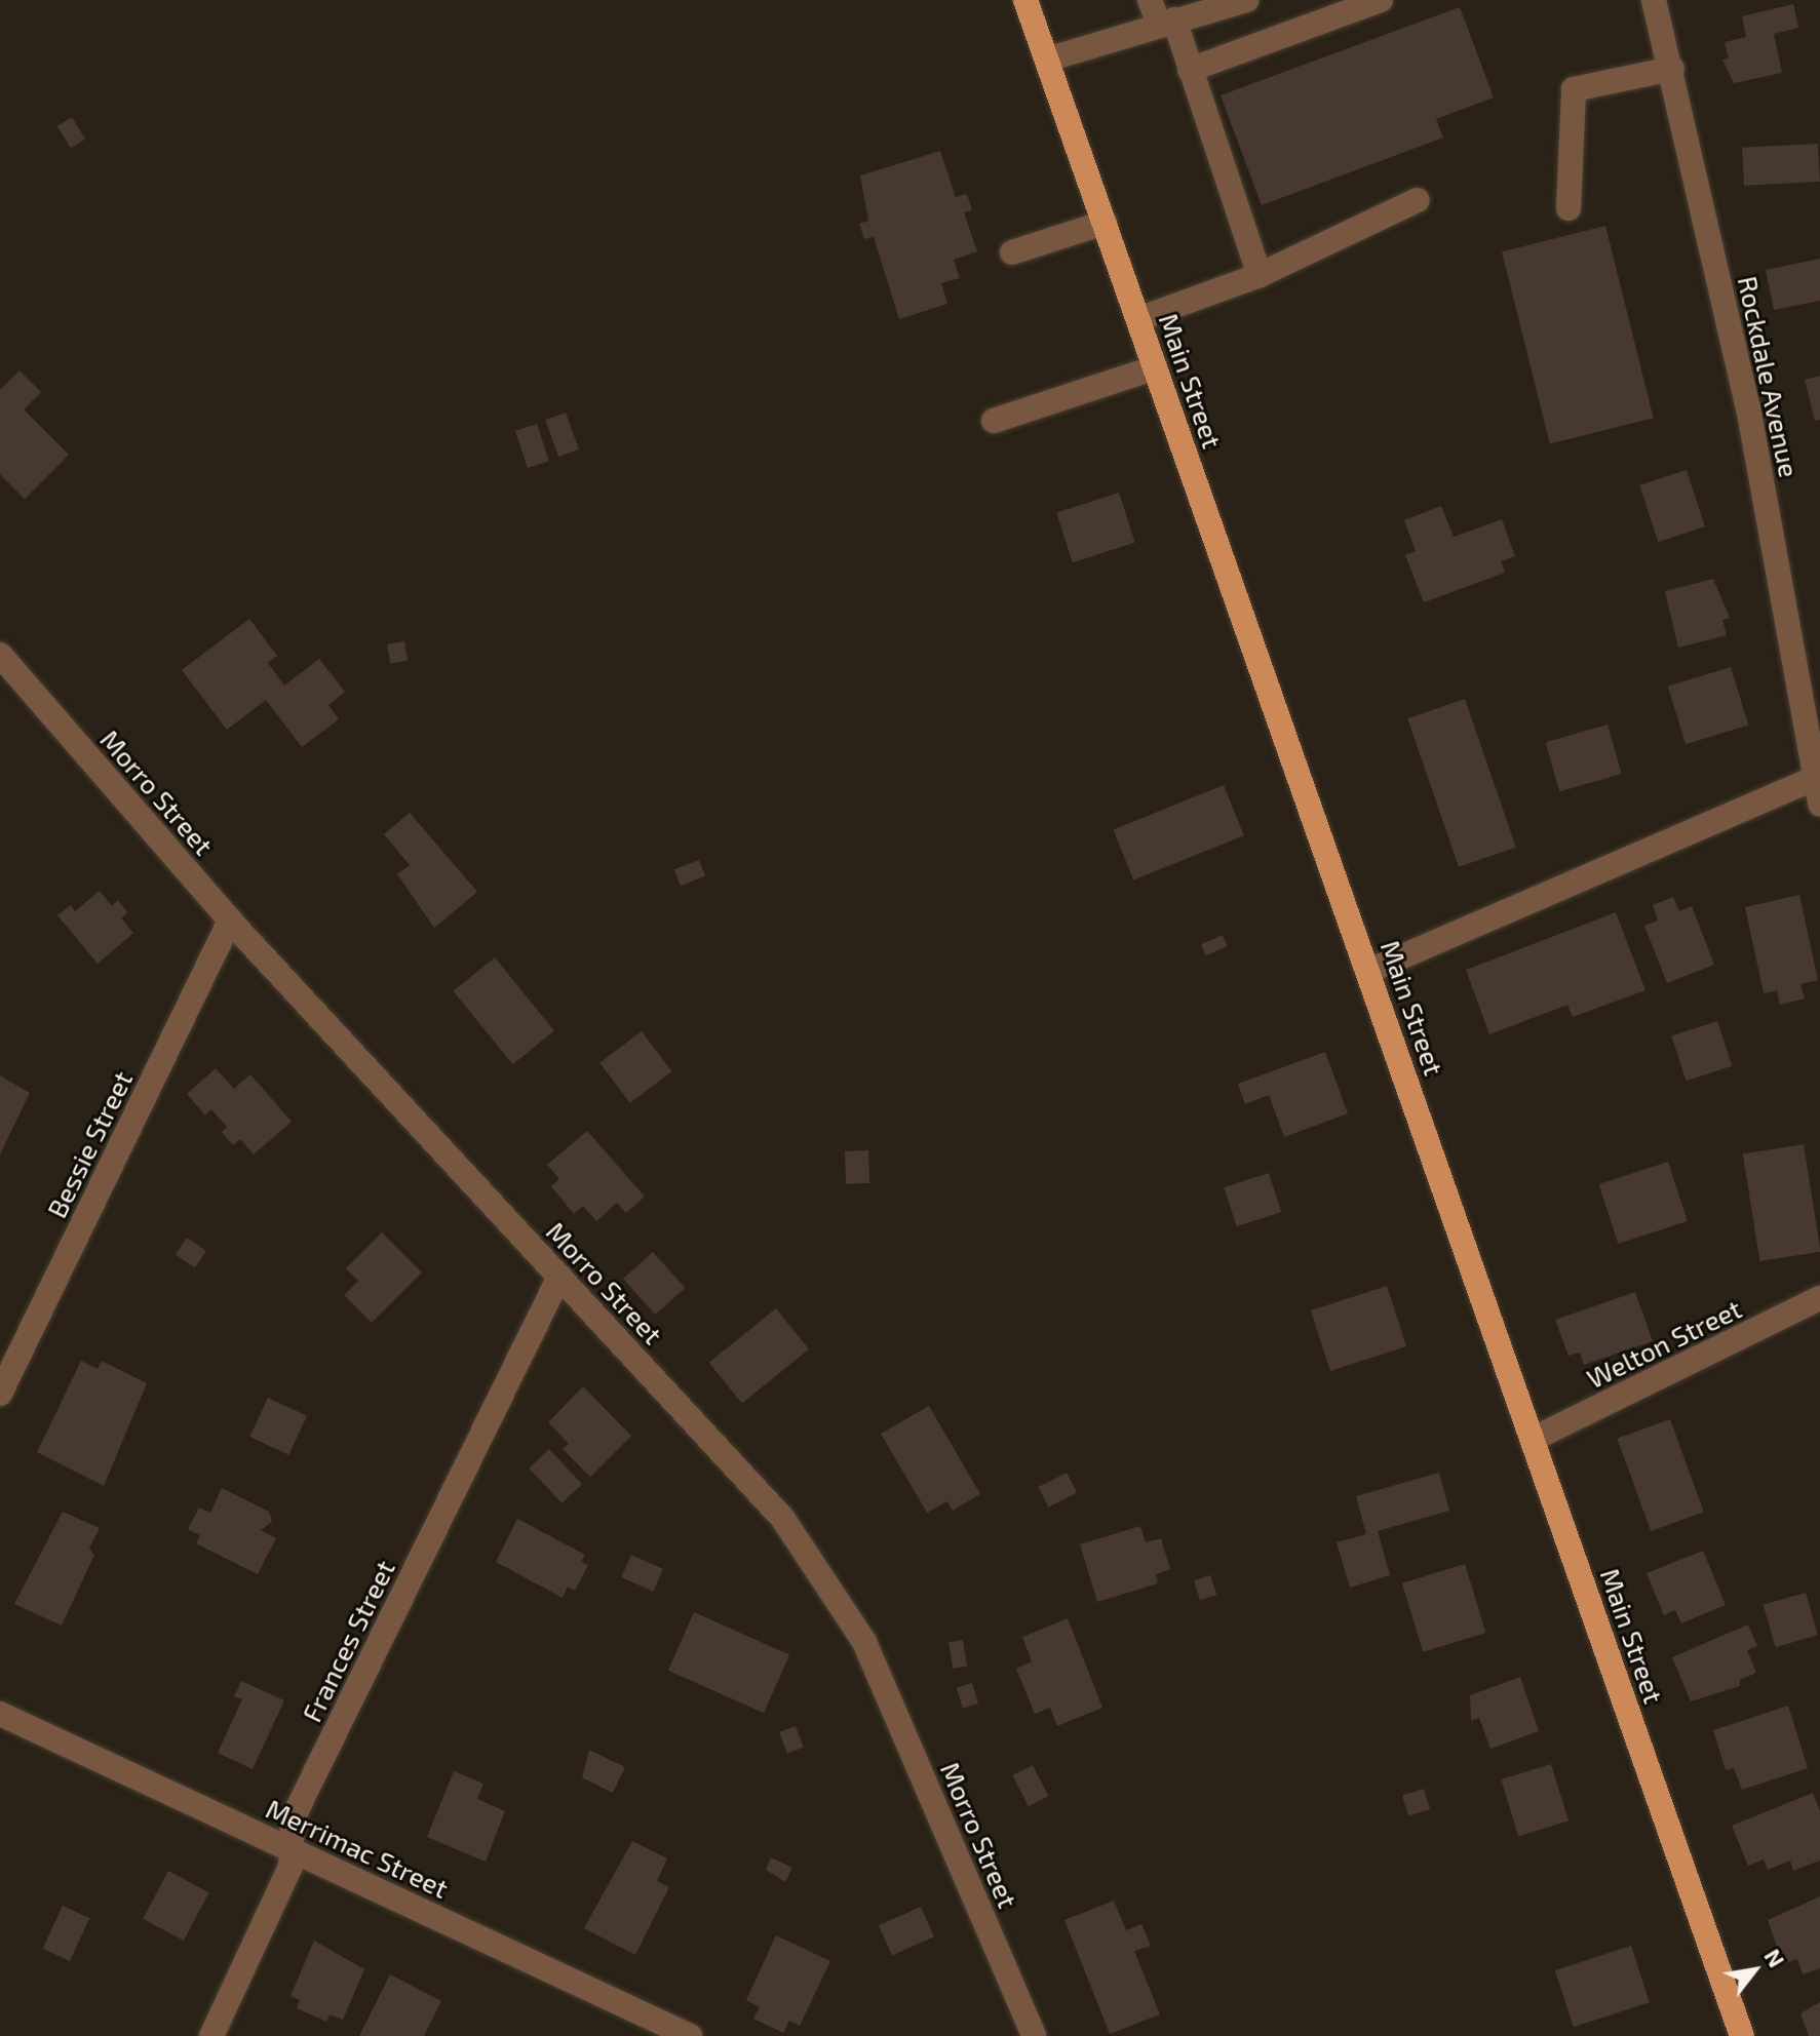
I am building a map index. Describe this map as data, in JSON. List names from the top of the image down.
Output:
{
  "streets": {
    "main road": ["Main Street"],
    "street": [
      "Rockdale Avenue",
      "Morro Street",
      "Bessie Street",
      "Welton Street",
      "Frances Street",
      "Merrimac Street"
    ]
  },
  "crossings": [
    ["Main Street", "Welton Street"],
    ["Morro Street", "Bessie Street"],
    ["Morro Street", "Frances Street"],
    ["Frances Street", "Merrimac Street"]
  ],
  "north": "top right"
}
